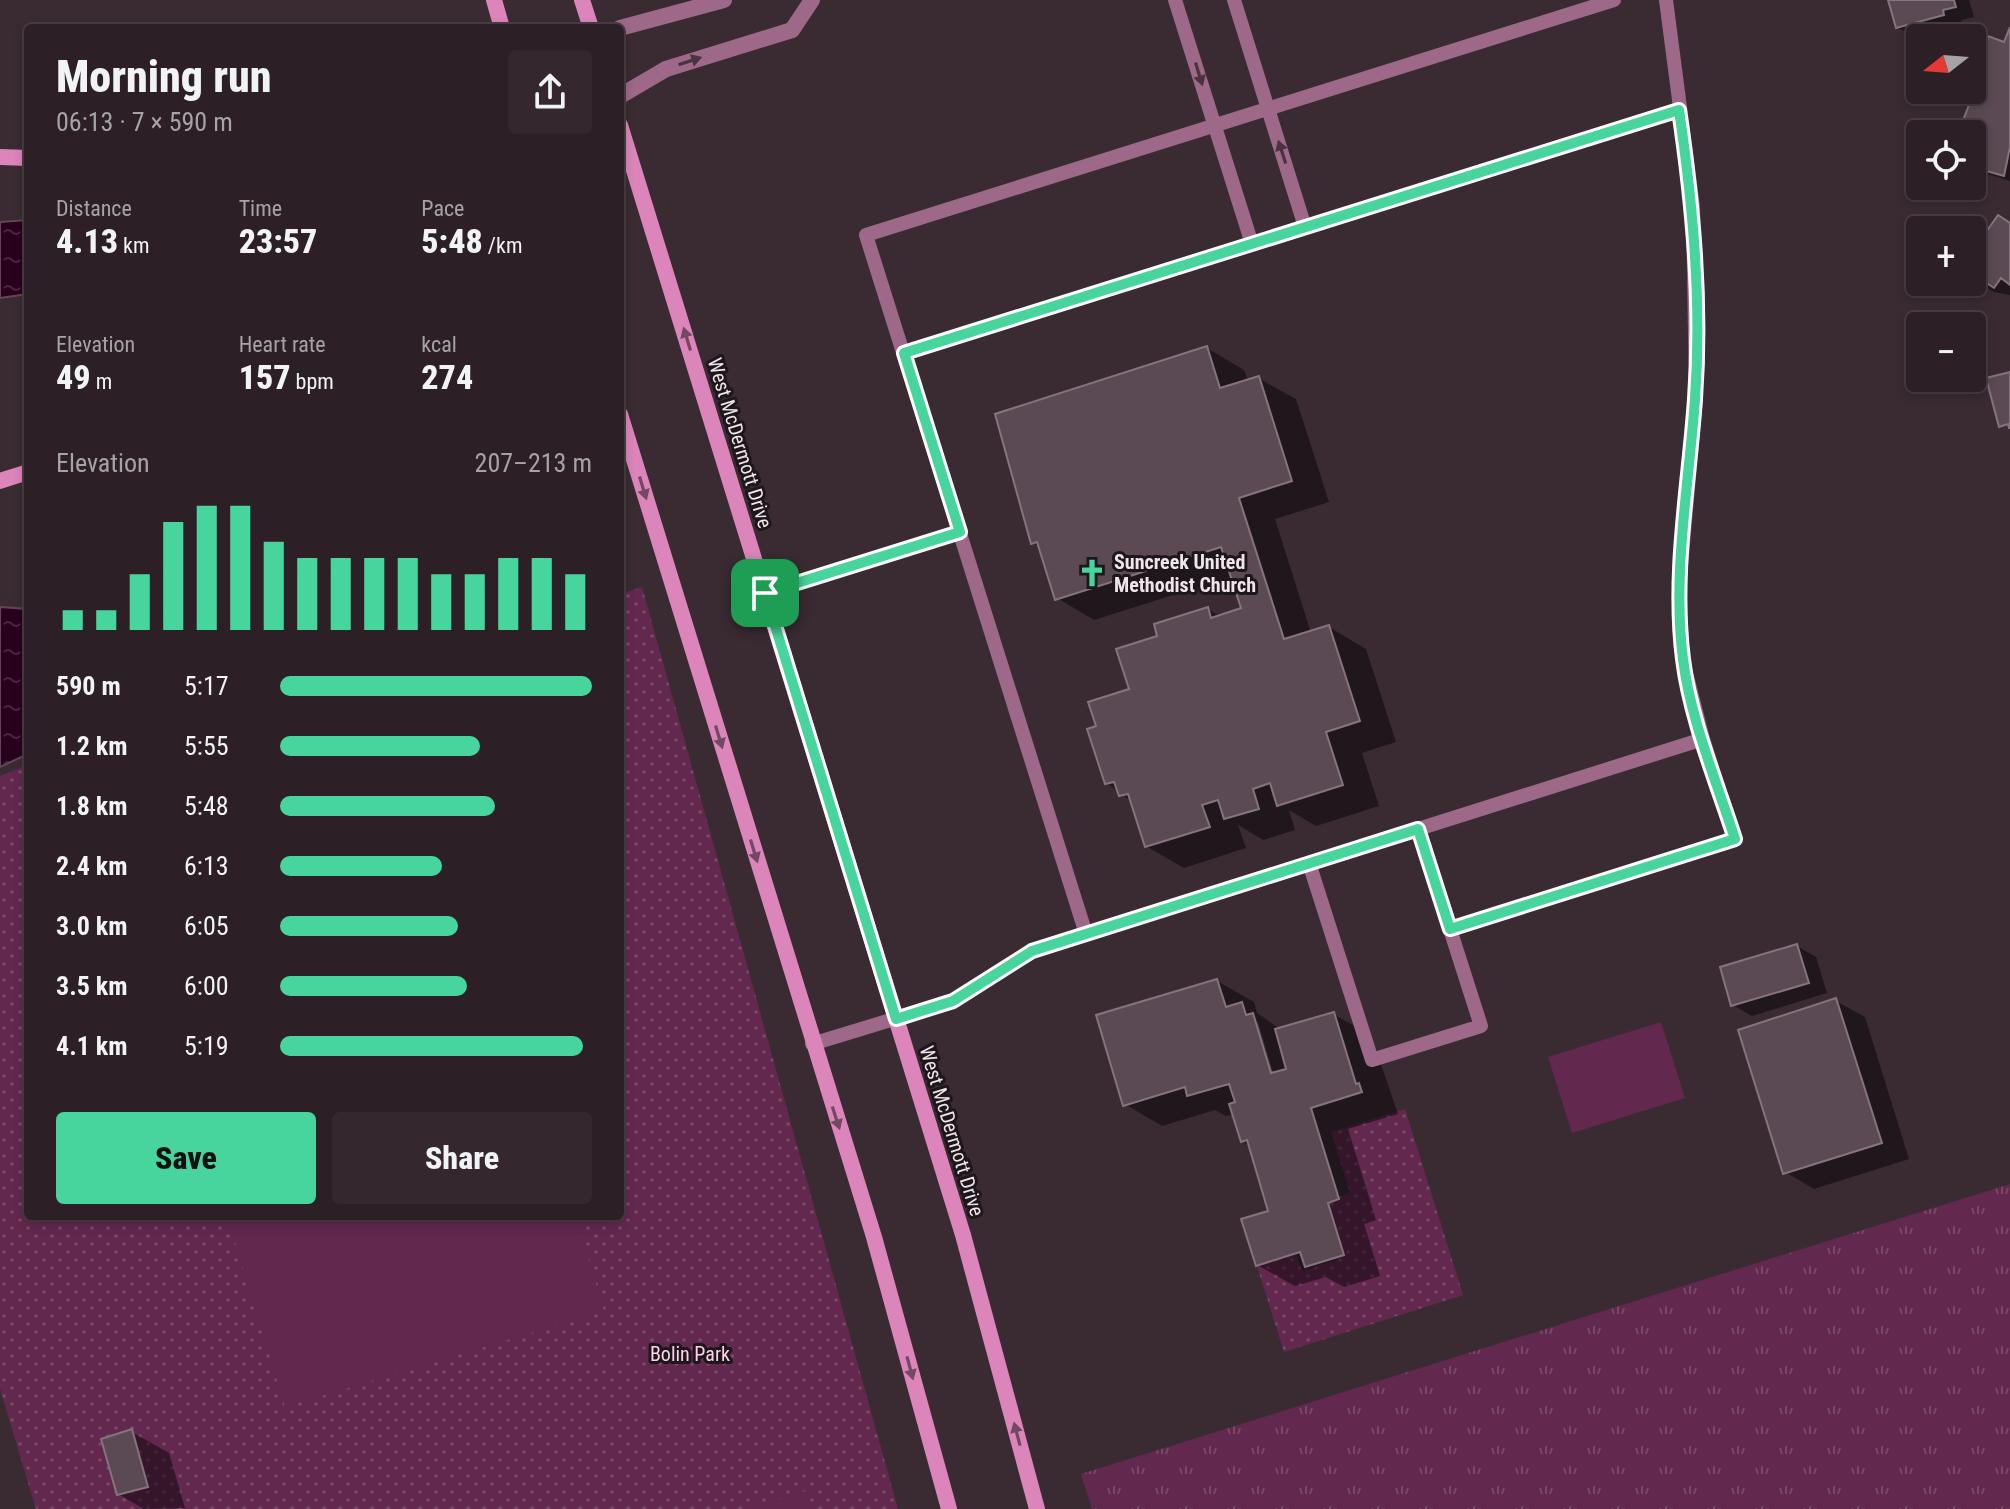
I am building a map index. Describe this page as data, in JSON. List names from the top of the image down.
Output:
{
  "streets": {
    "main road": ["West McDermott Drive"]
  },
  "parks": ["Bolin Park"],
  "places": {
    "church": ["Suncreek United Methodist Church"]
  },
  "north": "left",
  "page": {
    "map_buttons": ["+", "−"],
    "heading": ["Morning run", "06:13 · 7 × 590 m"],
    "stats": [
      ["Distance", "4.13 km"],
      ["Time", "23:57"],
      ["Pace", "5:48 /km"],
      ["Elevation", "49 m"],
      ["Heart rate", "157 bpm"],
      ["kcal", "274"]
    ],
    "chart": ["Elevation", "207–213 m"],
    "list": [
      {
        "name": "590 m",
        "note": "5:17"
      },
      {
        "name": "1.2 km",
        "note": "5:55"
      },
      {
        "name": "1.8 km",
        "note": "5:48"
      },
      {
        "name": "2.4 km",
        "note": "6:13"
      },
      {
        "name": "3.0 km",
        "note": "6:05"
      },
      {
        "name": "3.5 km",
        "note": "6:00"
      },
      {
        "name": "4.1 km",
        "note": "5:19"
      }
    ],
    "buttons": ["Save", "Share"]
  }
}
